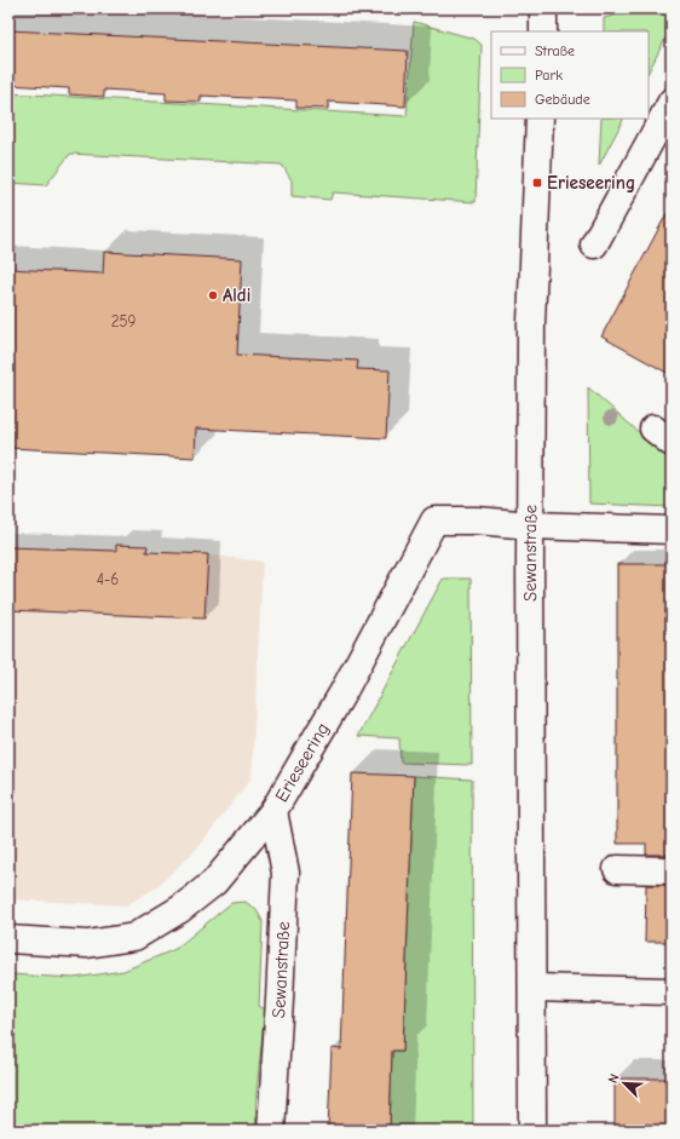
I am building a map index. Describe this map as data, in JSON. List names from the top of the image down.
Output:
{
  "streets": {
    "street": ["Sewanstraße", "Erieseering"]
  },
  "crossings": [
    ["Sewanstraße", "Erieseering"]
  ],
  "places": {
    "transit": ["Erieseering"],
    "other": ["Aldi"]
  },
  "house_numbers": ["259", "4-6"],
  "legend": ["Straße", "Park", "Gebäude"],
  "north": "top left"
}
